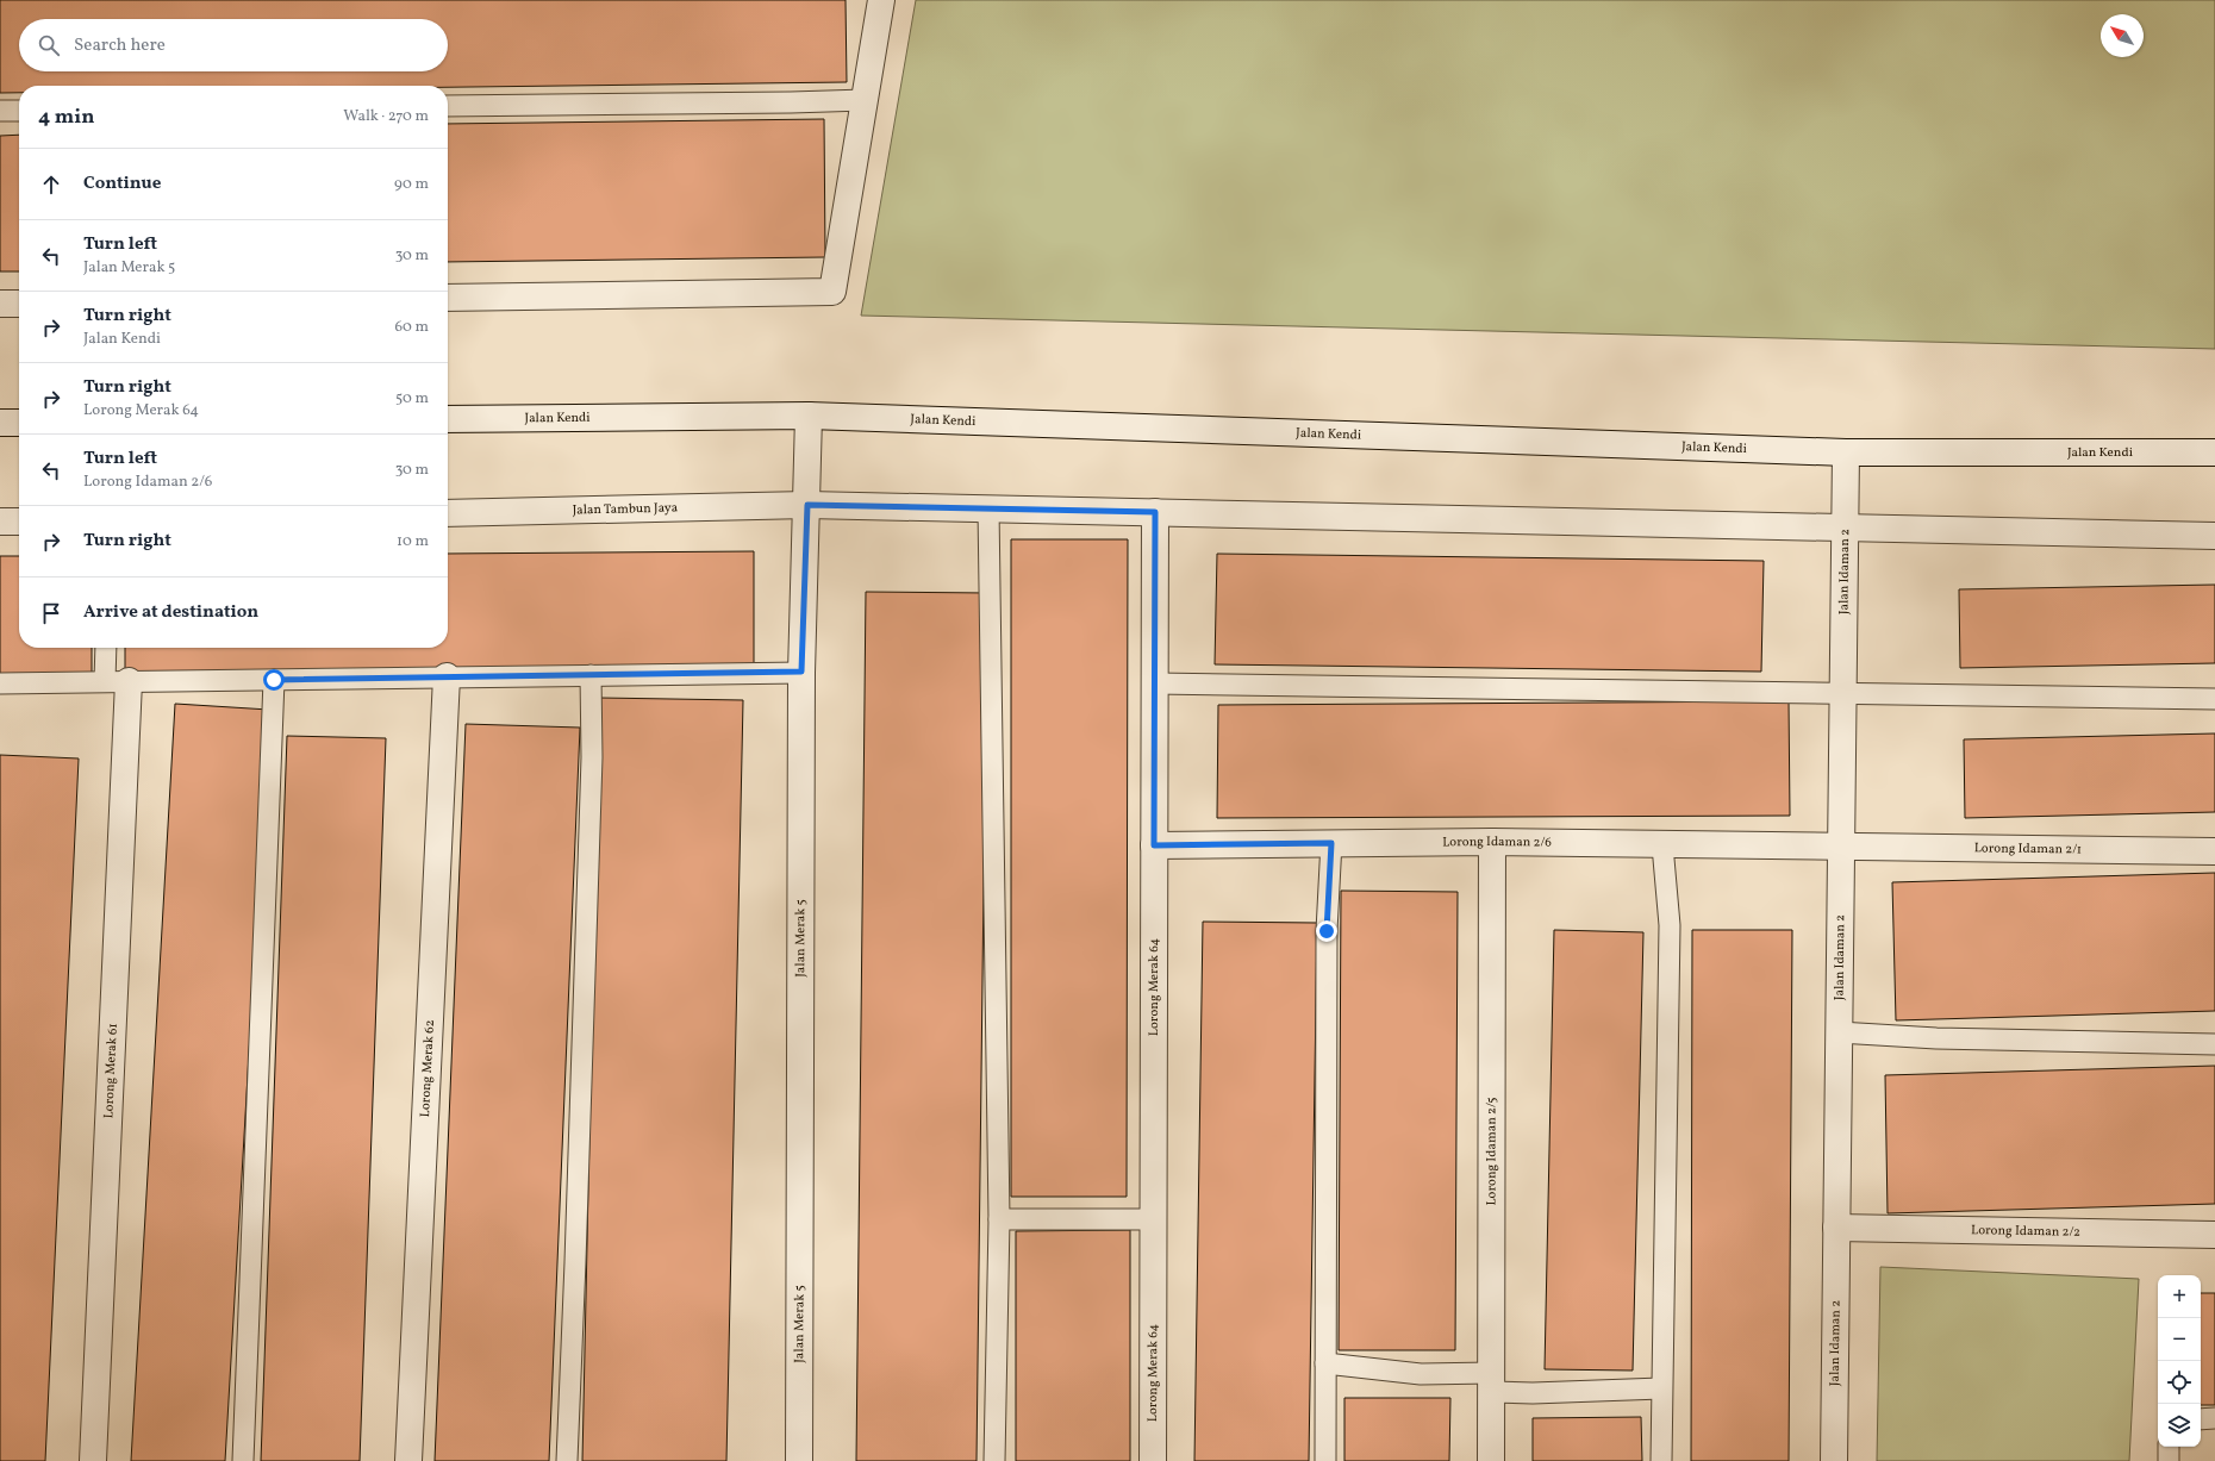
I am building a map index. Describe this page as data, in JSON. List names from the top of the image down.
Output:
{
  "streets": {
    "street": [
      "Jalan Kendi",
      "Jalan Tambun Jaya",
      "Jalan Idaman 2",
      "Lorong Idaman 2/6",
      "Lorong Idaman 2/1",
      "Jalan Merak 5",
      "Lorong Merak 64",
      "Lorong Merak 62",
      "Lorong Merak 61",
      "Lorong Idaman 2/5",
      "Lorong Idaman 2/2"
    ]
  },
  "crossings": [
    ["Jalan Kendi", "Jalan Idaman 2"],
    ["Jalan Kendi", "Jalan Merak 5"],
    ["Jalan Tambun Jaya", "Jalan Merak 5"],
    ["Jalan Idaman 2", "Lorong Idaman 2/6"],
    ["Jalan Idaman 2", "Lorong Idaman 2/1"],
    ["Jalan Idaman 2", "Lorong Idaman 2/2"],
    ["Lorong Idaman 2/6", "Lorong Idaman 2/1"],
    ["Lorong Idaman 2/6", "Lorong Merak 64"],
    ["Lorong Idaman 2/6", "Lorong Idaman 2/5"]
  ],
  "north": "top left",
  "page": {
    "search": "Search here",
    "heading": ["4 min", "Walk · 270 m"],
    "list": [
      ["Continue", "90 m"],
      ["Turn left", "Jalan Merak 5", "30 m"],
      ["Turn right", "Jalan Kendi", "60 m"],
      ["Turn right", "Lorong Merak 64", "50 m"],
      ["Turn left", "Lorong Idaman 2/6", "30 m"],
      ["Turn right", "10 m"],
      "Arrive at destination"
    ],
    "map_buttons": ["+", "−"]
  }
}
